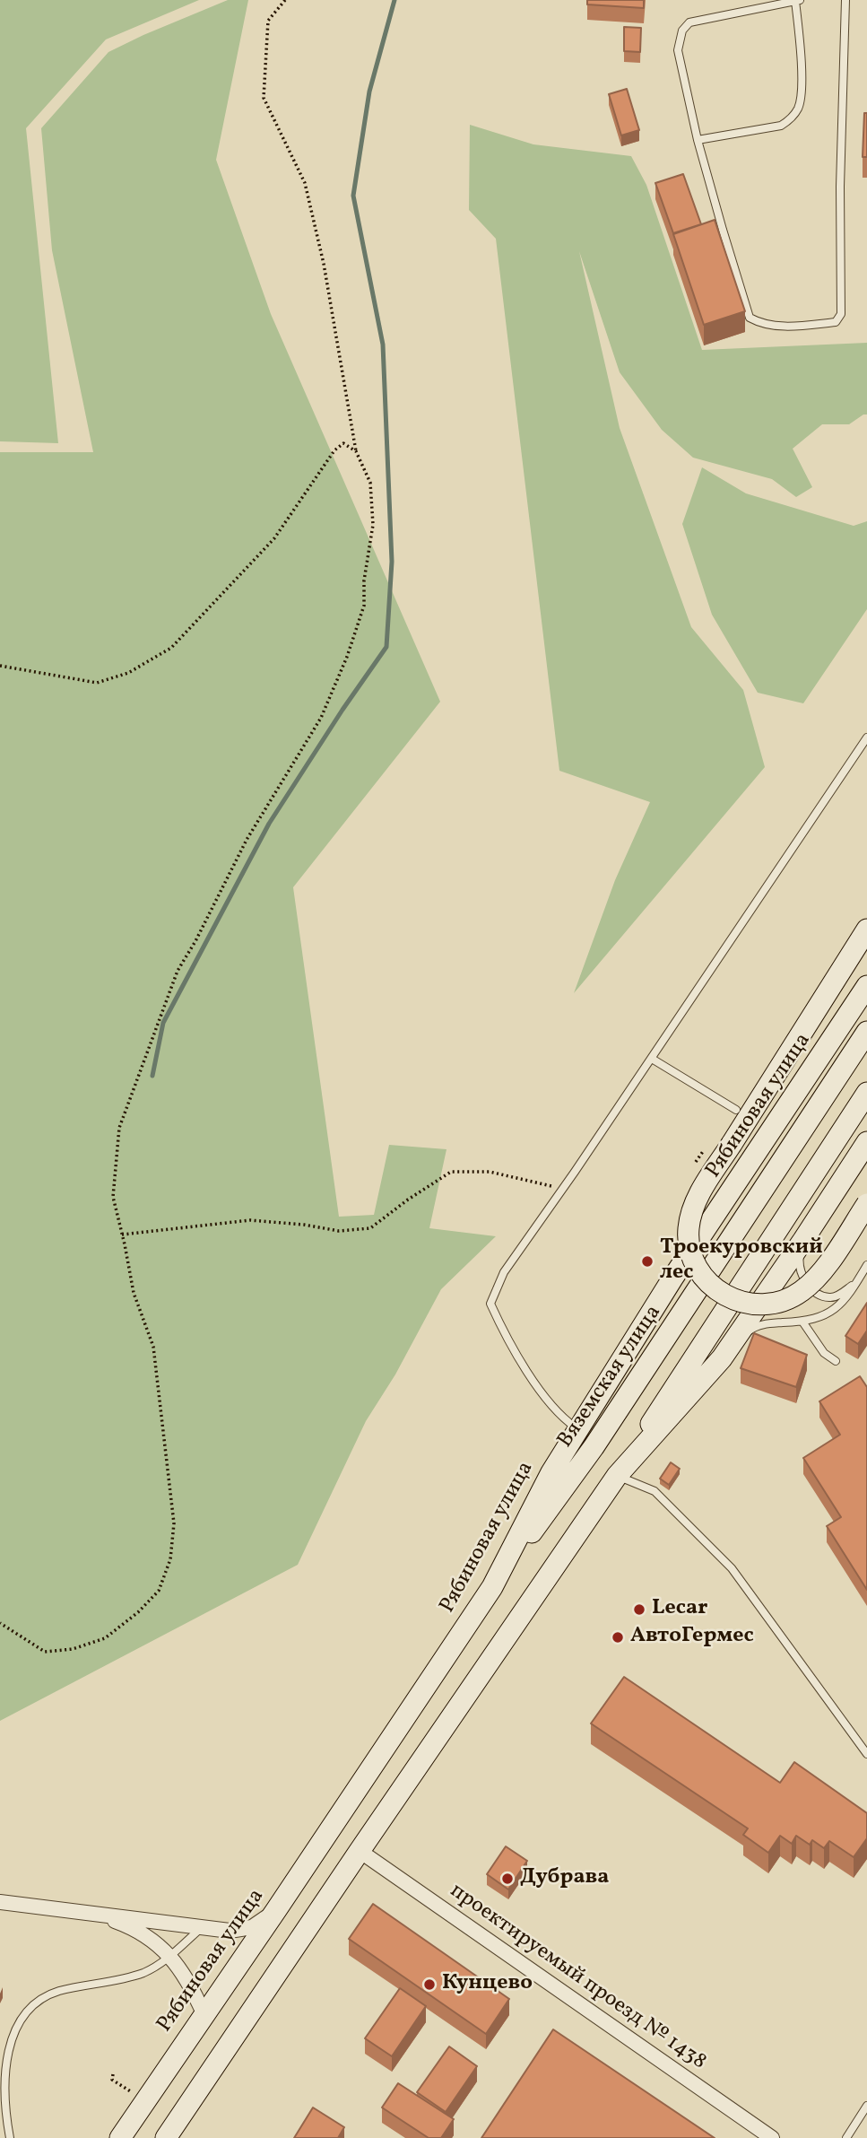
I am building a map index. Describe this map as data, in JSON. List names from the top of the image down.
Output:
{
  "streets": {
    "main road": ["Рябиновая улица", "Вяземская улица"],
    "street": ["проектируемый проезд № 1438"]
  },
  "crossings": [
    ["Рябиновая улица", "Вяземская улица"]
  ],
  "places": [
    "Троекуровский лес",
    "Lecar",
    "АвтоГермес",
    "Дубрава",
    "Кунцево"
  ]
}
